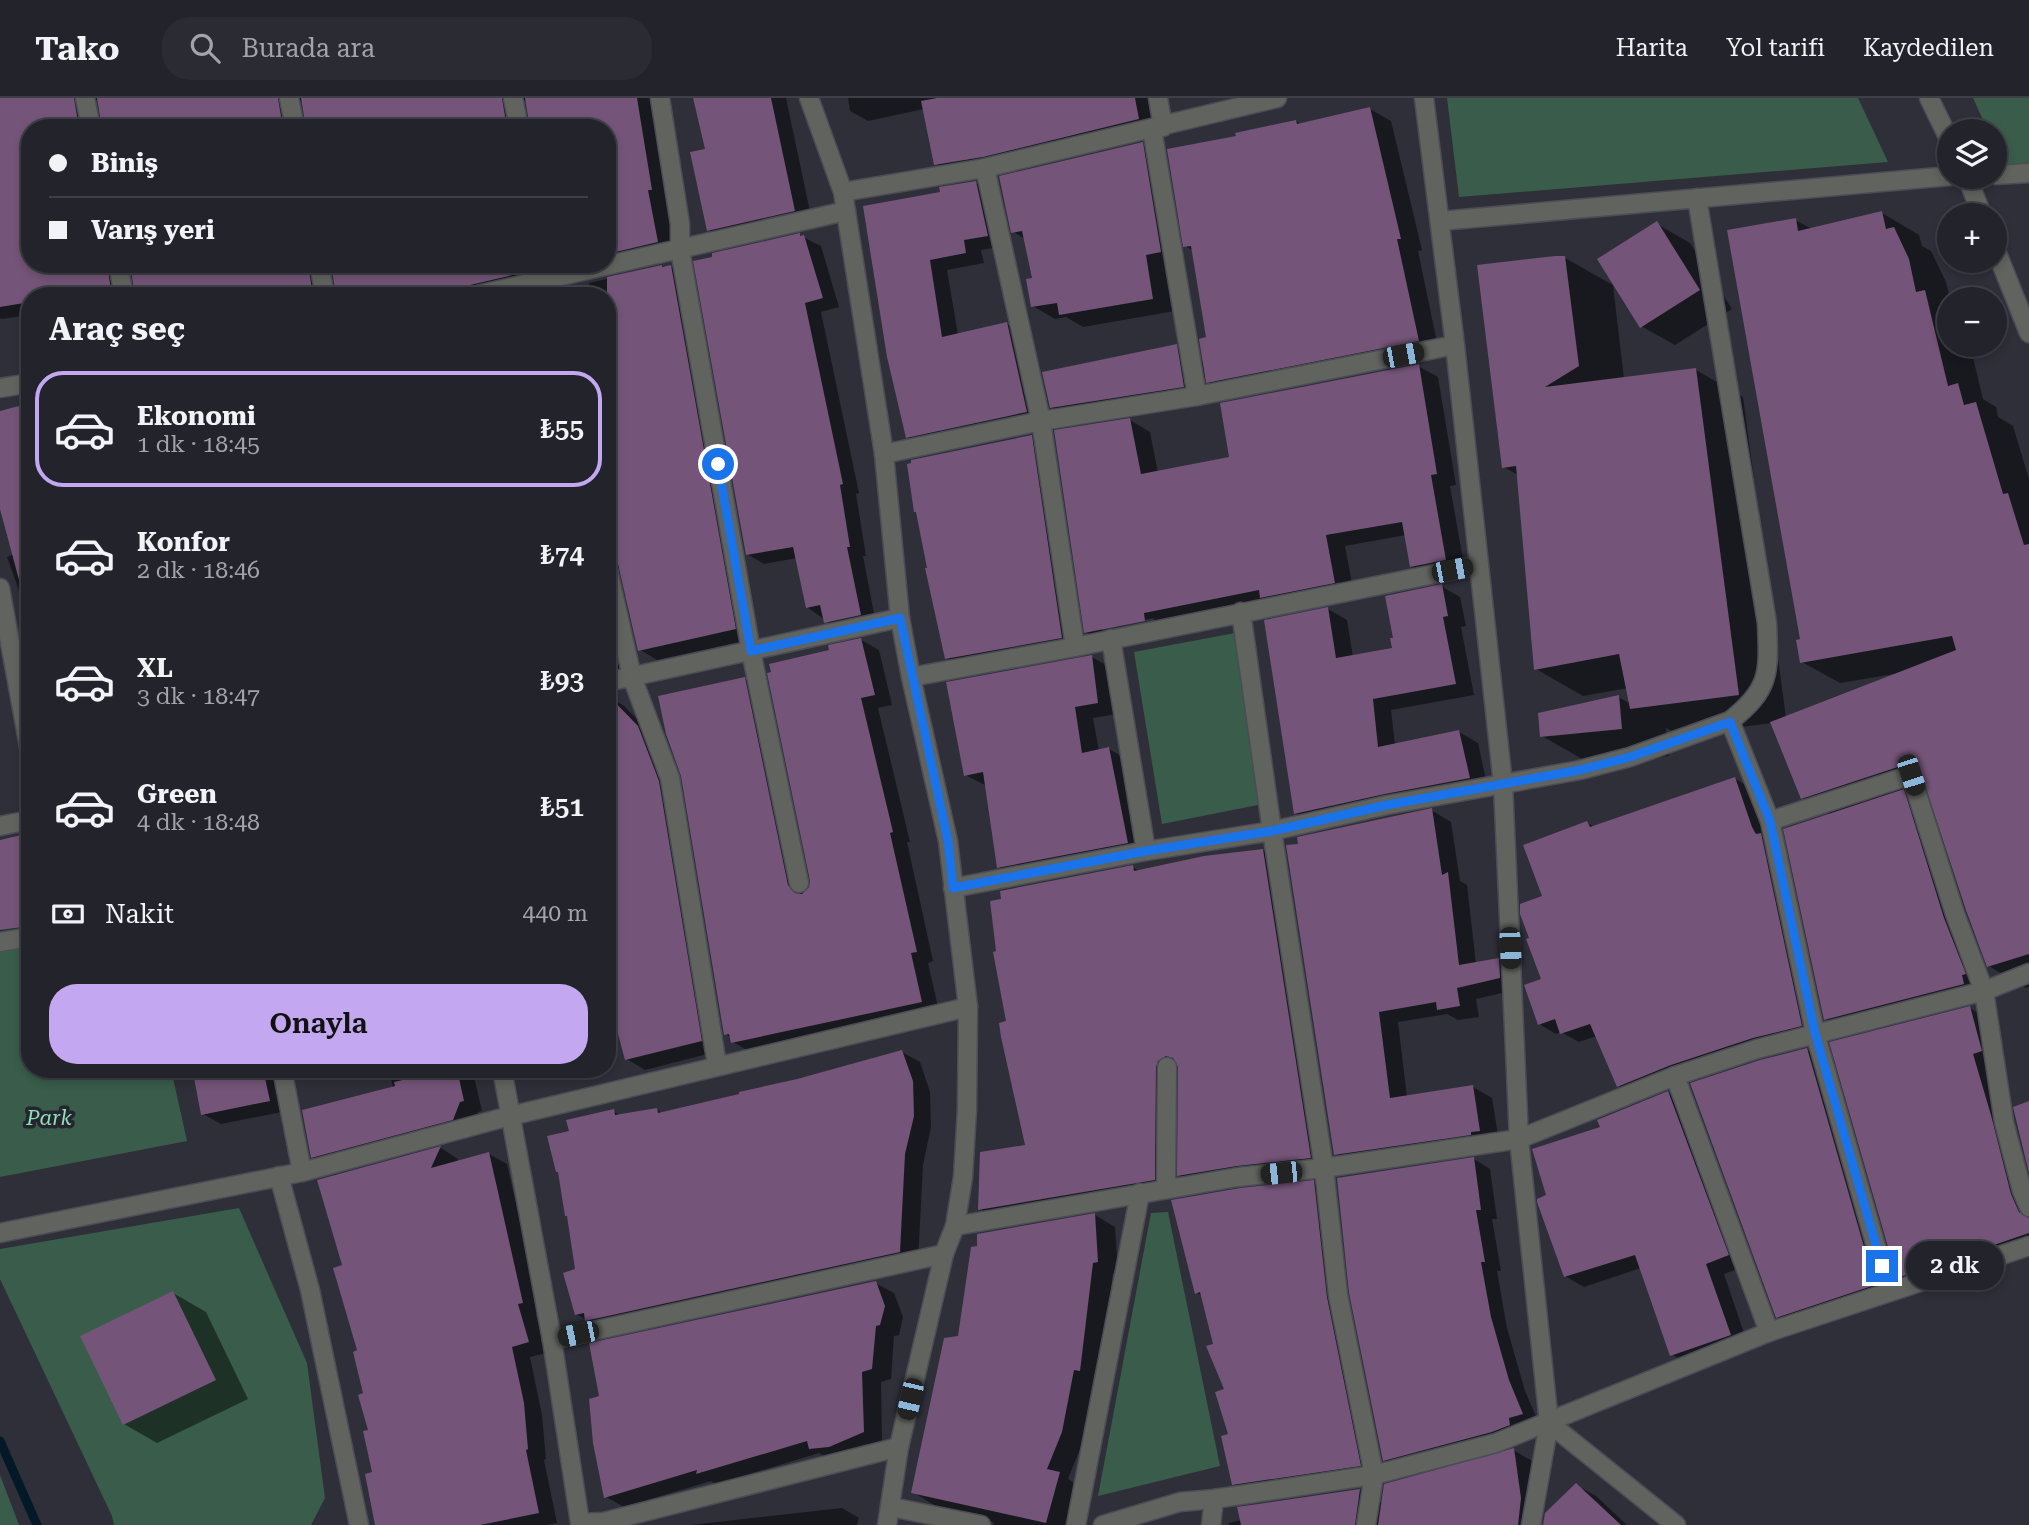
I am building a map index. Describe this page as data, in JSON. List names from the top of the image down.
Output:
{
  "parks": ["Park"],
  "page": {
    "header": "Tako",
    "search": "Burada ara",
    "nav": ["Harita", "Yol tarifi", "Kaydedilen"],
    "map_buttons": ["+", "−"],
    "banner": ["Biniş", "Varış yeri"],
    "heading": "Araç seç",
    "list": [
      {
        "name": "Ekonomi",
        "note": "1 dk · 18:45",
        "value": "₺55"
      },
      {
        "name": "Konfor",
        "note": "2 dk · 18:46",
        "value": "₺74"
      },
      {
        "name": "XL",
        "note": "3 dk · 18:47",
        "value": "₺93"
      },
      {
        "name": "Green",
        "note": "4 dk · 18:48",
        "value": "₺51"
      }
    ],
    "pay": ["Nakit", "440 m"],
    "buttons": "Onayla",
    "bubble": "2 dk"
  }
}
